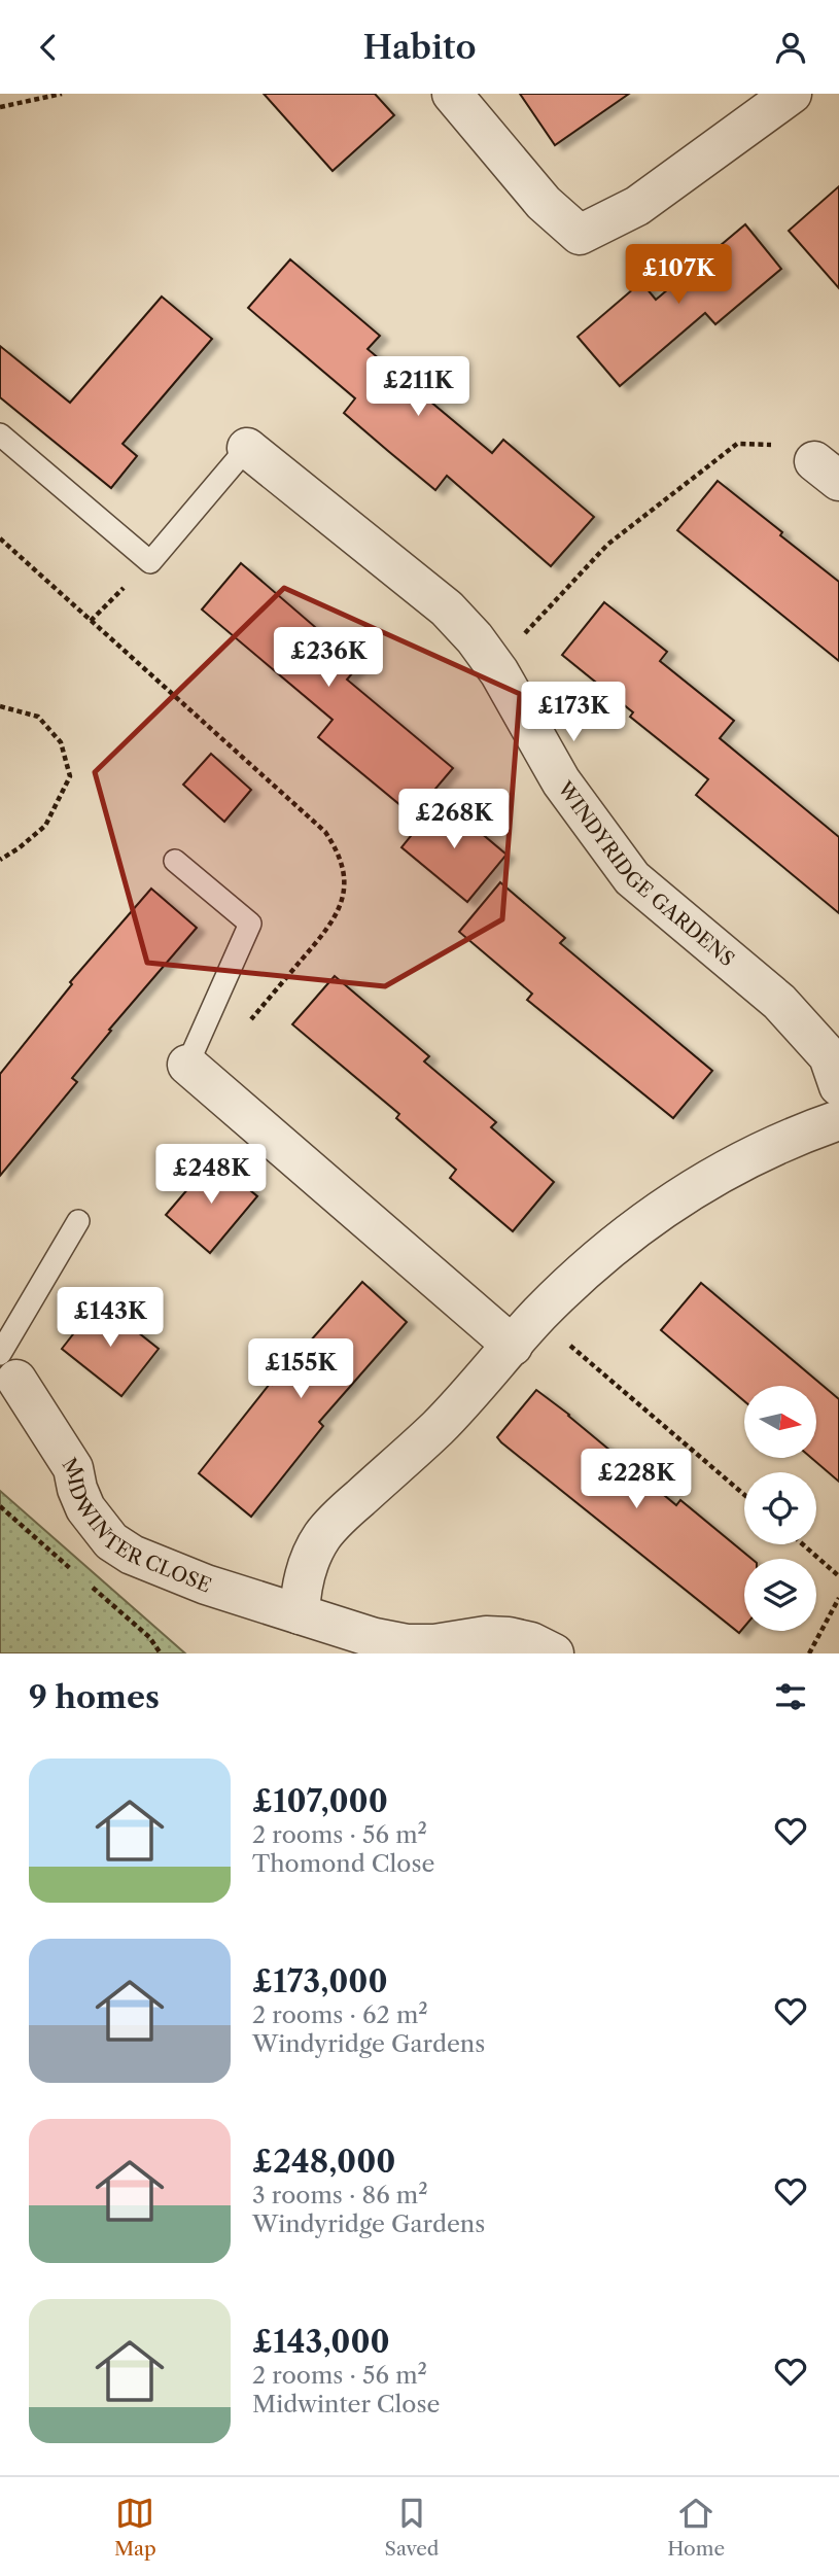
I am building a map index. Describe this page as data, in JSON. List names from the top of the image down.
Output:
{
  "streets": {
    "street": ["WINDYRIDGE GARDENS", "MIDWINTER CLOSE"]
  },
  "north": "right",
  "page": {
    "header": "Habito",
    "price": [
      "£107K",
      "£211K",
      "£236K",
      "£173K",
      "£268K",
      "£248K",
      "£143K",
      "£155K",
      "£228K"
    ],
    "heading": "9 homes",
    "list": [
      {
        "name": "£107,000",
        "note": "2 rooms · 56 m² · Thomond Close"
      },
      {
        "name": "£173,000",
        "note": "2 rooms · 62 m² · Windyridge Gardens"
      },
      {
        "name": "£248,000",
        "note": "3 rooms · 86 m² · Windyridge Gardens"
      },
      {
        "name": "£143,000",
        "note": "2 rooms · 56 m² · Midwinter Close"
      }
    ],
    "tabs": ["Map", "Saved", "Home"]
  }
}
